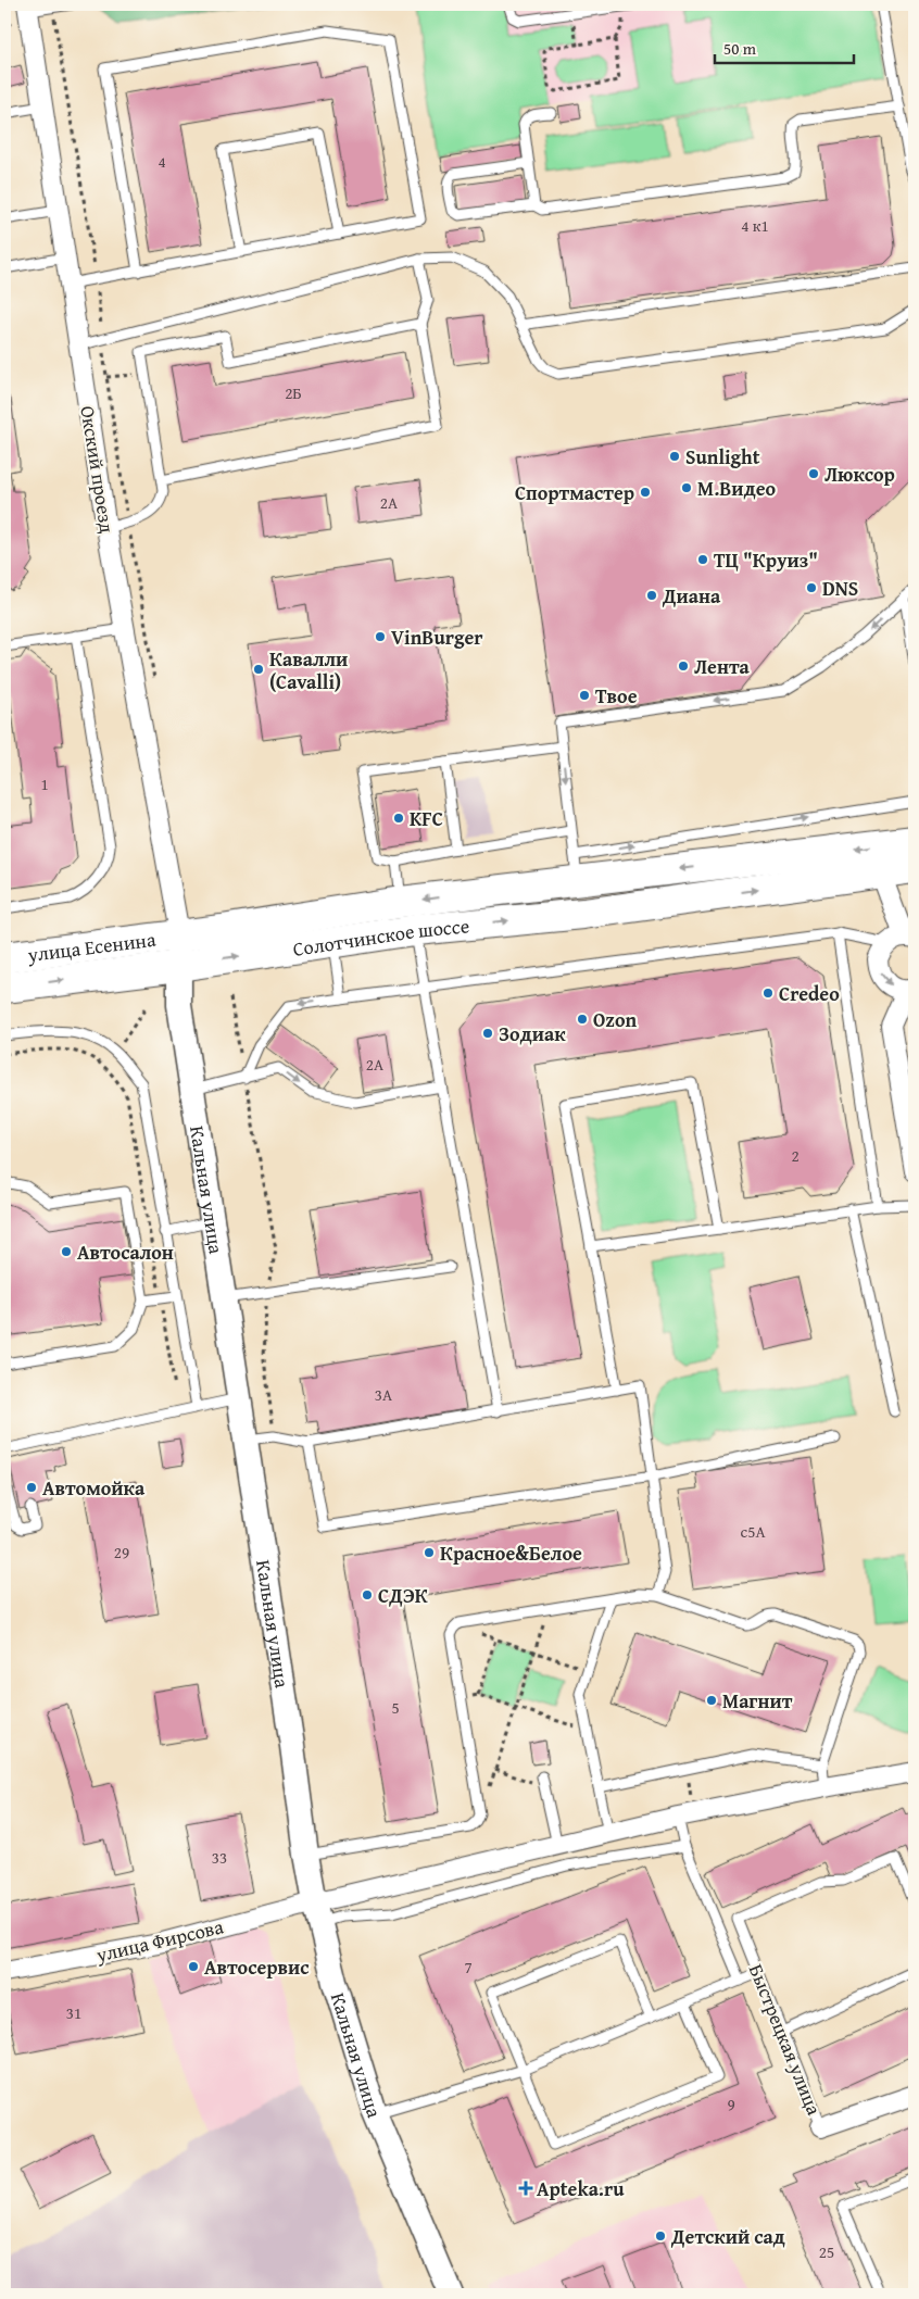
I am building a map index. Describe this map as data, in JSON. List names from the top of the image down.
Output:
{
  "streets": {
    "main road": ["Солотчинское шоссе", "улица Есенина"],
    "street": [
      "Окский проезд",
      "Кальная улица",
      "улица Фирсова",
      "Быстрецкая улица"
    ]
  },
  "crossings": [
    ["Окский проезд", "Солотчинское шоссе"],
    ["Окский проезд", "улица Есенина"],
    ["Окский проезд", "Кальная улица"],
    ["Солотчинское шоссе", "улица Есенина"],
    ["Солотчинское шоссе", "Кальная улица"],
    ["улица Есенина", "Кальная улица"],
    ["Кальная улица", "улица Фирсова"]
  ],
  "places": {
    "other": [
      "Sunlight",
      "Люксор",
      "М.Видео",
      "Спортмастер",
      "ТЦ \"Круиз\"",
      "DNS",
      "Диана",
      "VinBurger",
      "Лента",
      "Кавалли (Cavalli)",
      "Твое",
      "KFC",
      "Credeo",
      "Ozon",
      "Зодиак",
      "Автосалон",
      "Автомойка",
      "Красное&Белое",
      "СДЭК",
      "Магнит",
      "Автосервис",
      "Детский сад"
    ],
    "health": ["Apteka.ru"]
  },
  "house_numbers": [
    "4",
    "4 к1",
    "2Б",
    "2А",
    "1",
    "2А",
    "2",
    "3А",
    "с5А",
    "29",
    "5",
    "33",
    "7",
    "31",
    "9",
    "25"
  ],
  "scale_bar": "50 m"
}
